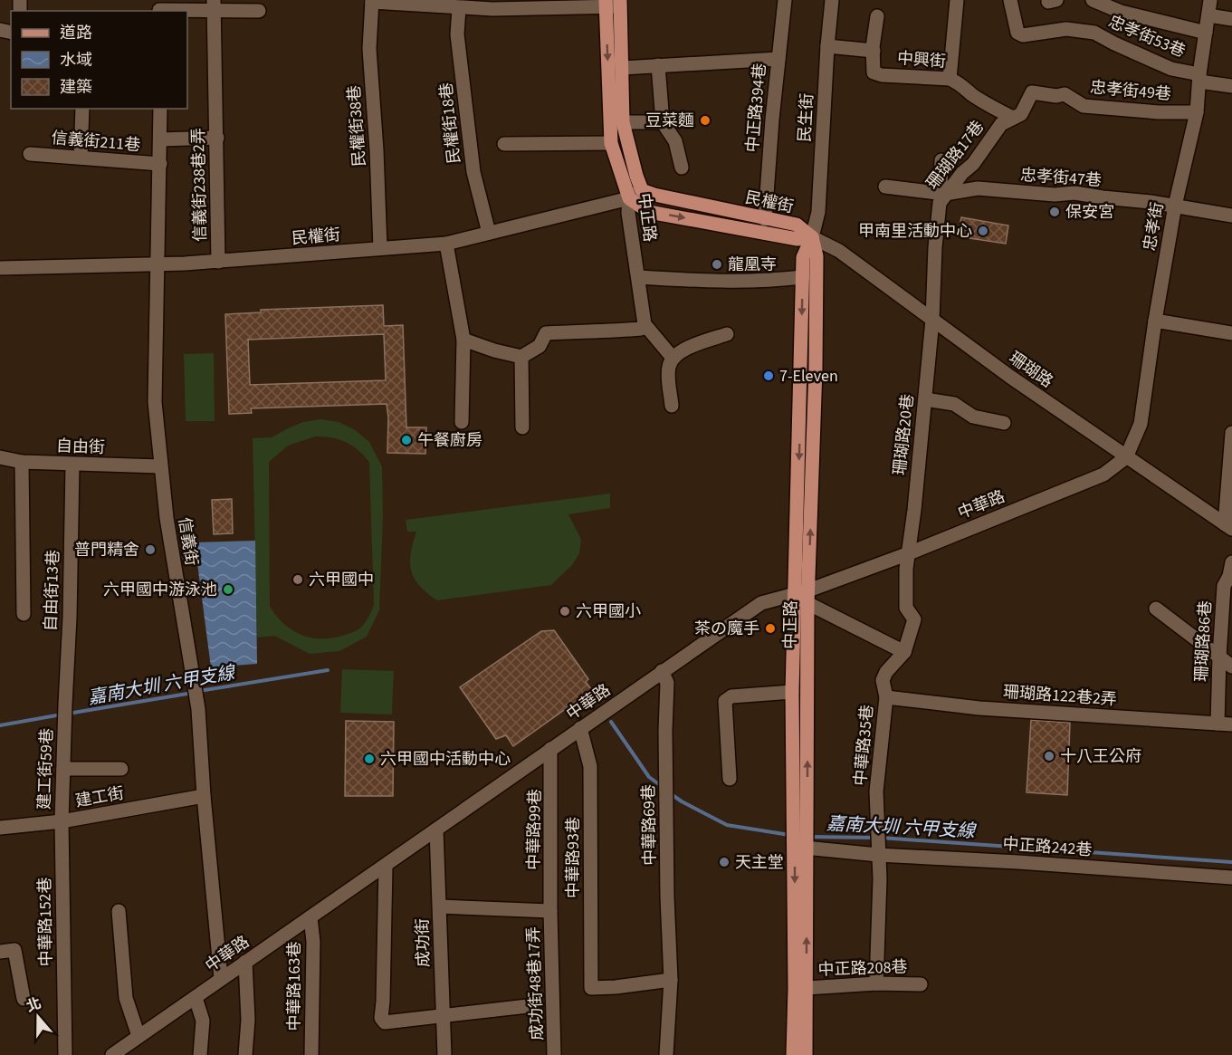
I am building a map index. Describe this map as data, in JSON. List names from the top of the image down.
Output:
{
  "streets": {
    "main road": ["民權街", "中正路"],
    "street": [
      "忠孝街53巷",
      "中興街",
      "忠孝街49巷",
      "中正路394巷",
      "民生街",
      "民權街18巷",
      "民權街38巷",
      "信義街211巷",
      "珊瑚路17巷",
      "忠孝街47巷",
      "信義街238巷2弄",
      "忠孝街",
      "珊瑚路",
      "珊瑚路20巷",
      "自由街",
      "中華路",
      "信義街",
      "自由街13巷",
      "珊瑚路86巷",
      "珊瑚路122巷2弄",
      "中華路35巷",
      "建工街59巷",
      "建工街",
      "中華路69巷",
      "中華路99巷",
      "中正路242巷",
      "中華路93巷",
      "中華路152巷",
      "成功街",
      "中正路208巷",
      "成功街48巷17弄",
      "中華路163巷"
    ]
  },
  "crossings": [
    ["忠孝街53巷", "忠孝街"],
    ["中興街", "忠孝街49巷"],
    ["中興街", "珊瑚路17巷"],
    ["忠孝街49巷", "珊瑚路17巷"],
    ["忠孝街49巷", "忠孝街"],
    ["中正路394巷", "民權街"],
    ["民生街", "民權街"],
    ["民生街", "中正路"],
    ["民生街", "珊瑚路"],
    ["民權街18巷", "民權街"],
    ["民權街38巷", "民權街"],
    ["信義街211巷", "信義街"],
    ["珊瑚路17巷", "忠孝街47巷"],
    ["珊瑚路17巷", "珊瑚路"],
    ["珊瑚路17巷", "珊瑚路20巷"],
    ["忠孝街47巷", "忠孝街"],
    ["信義街238巷2弄", "民權街"],
    ["民權街", "中正路"],
    ["民權街", "珊瑚路"],
    ["民權街", "信義街"],
    ["中正路", "珊瑚路"],
    ["中正路", "中華路"],
    ["中正路", "中正路242巷"],
    ["中正路", "中正路208巷"],
    ["忠孝街", "珊瑚路"],
    ["忠孝街", "中華路"],
    ["珊瑚路", "珊瑚路20巷"],
    ["珊瑚路", "中華路"],
    ["珊瑚路20巷", "中華路"],
    ["珊瑚路20巷", "中華路35巷"],
    ["自由街", "信義街"],
    ["自由街", "自由街13巷"],
    ["中華路", "信義街"],
    ["中華路", "中華路35巷"],
    ["中華路", "中華路69巷"],
    ["中華路", "中華路99巷"],
    ["中華路", "中華路93巷"],
    ["中華路", "成功街"],
    ["中華路", "中華路163巷"],
    ["信義街", "建工街"],
    ["自由街13巷", "建工街59巷"],
    ["珊瑚路86巷", "珊瑚路122巷2弄"],
    ["珊瑚路122巷2弄", "中華路35巷"],
    ["中華路35巷", "中正路242巷"],
    ["中華路35巷", "中正路208巷"],
    ["建工街59巷", "建工街"],
    ["建工街59巷", "中華路152巷"],
    ["建工街", "中華路152巷"],
    ["中華路69巷", "中華路93巷"],
    ["中華路99巷", "成功街48巷17弄"]
  ],
  "water": ["嘉南大圳 六甲支線"],
  "places": [
    "豆菜麵",
    "保安宮",
    "甲南里活動中心",
    "龍凰寺",
    "7-Eleven",
    "午餐廚房",
    "普門精舍",
    "六甲國中",
    "六甲國中游泳池",
    "六甲國小",
    "茶の魔手",
    "十八王公府",
    "六甲國中活動中心",
    "天主堂"
  ],
  "legend": ["道路", "水域", "建築"],
  "north": "top"
}
